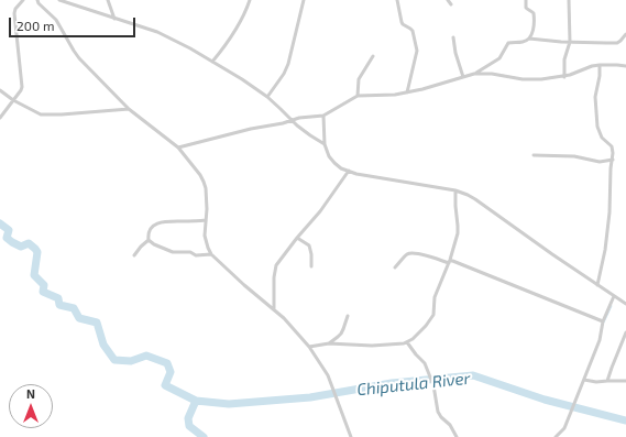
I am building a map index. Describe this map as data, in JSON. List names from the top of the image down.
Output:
{
  "water": ["Chiputula River"],
  "scale_bar": "200 m",
  "north": "top"
}
